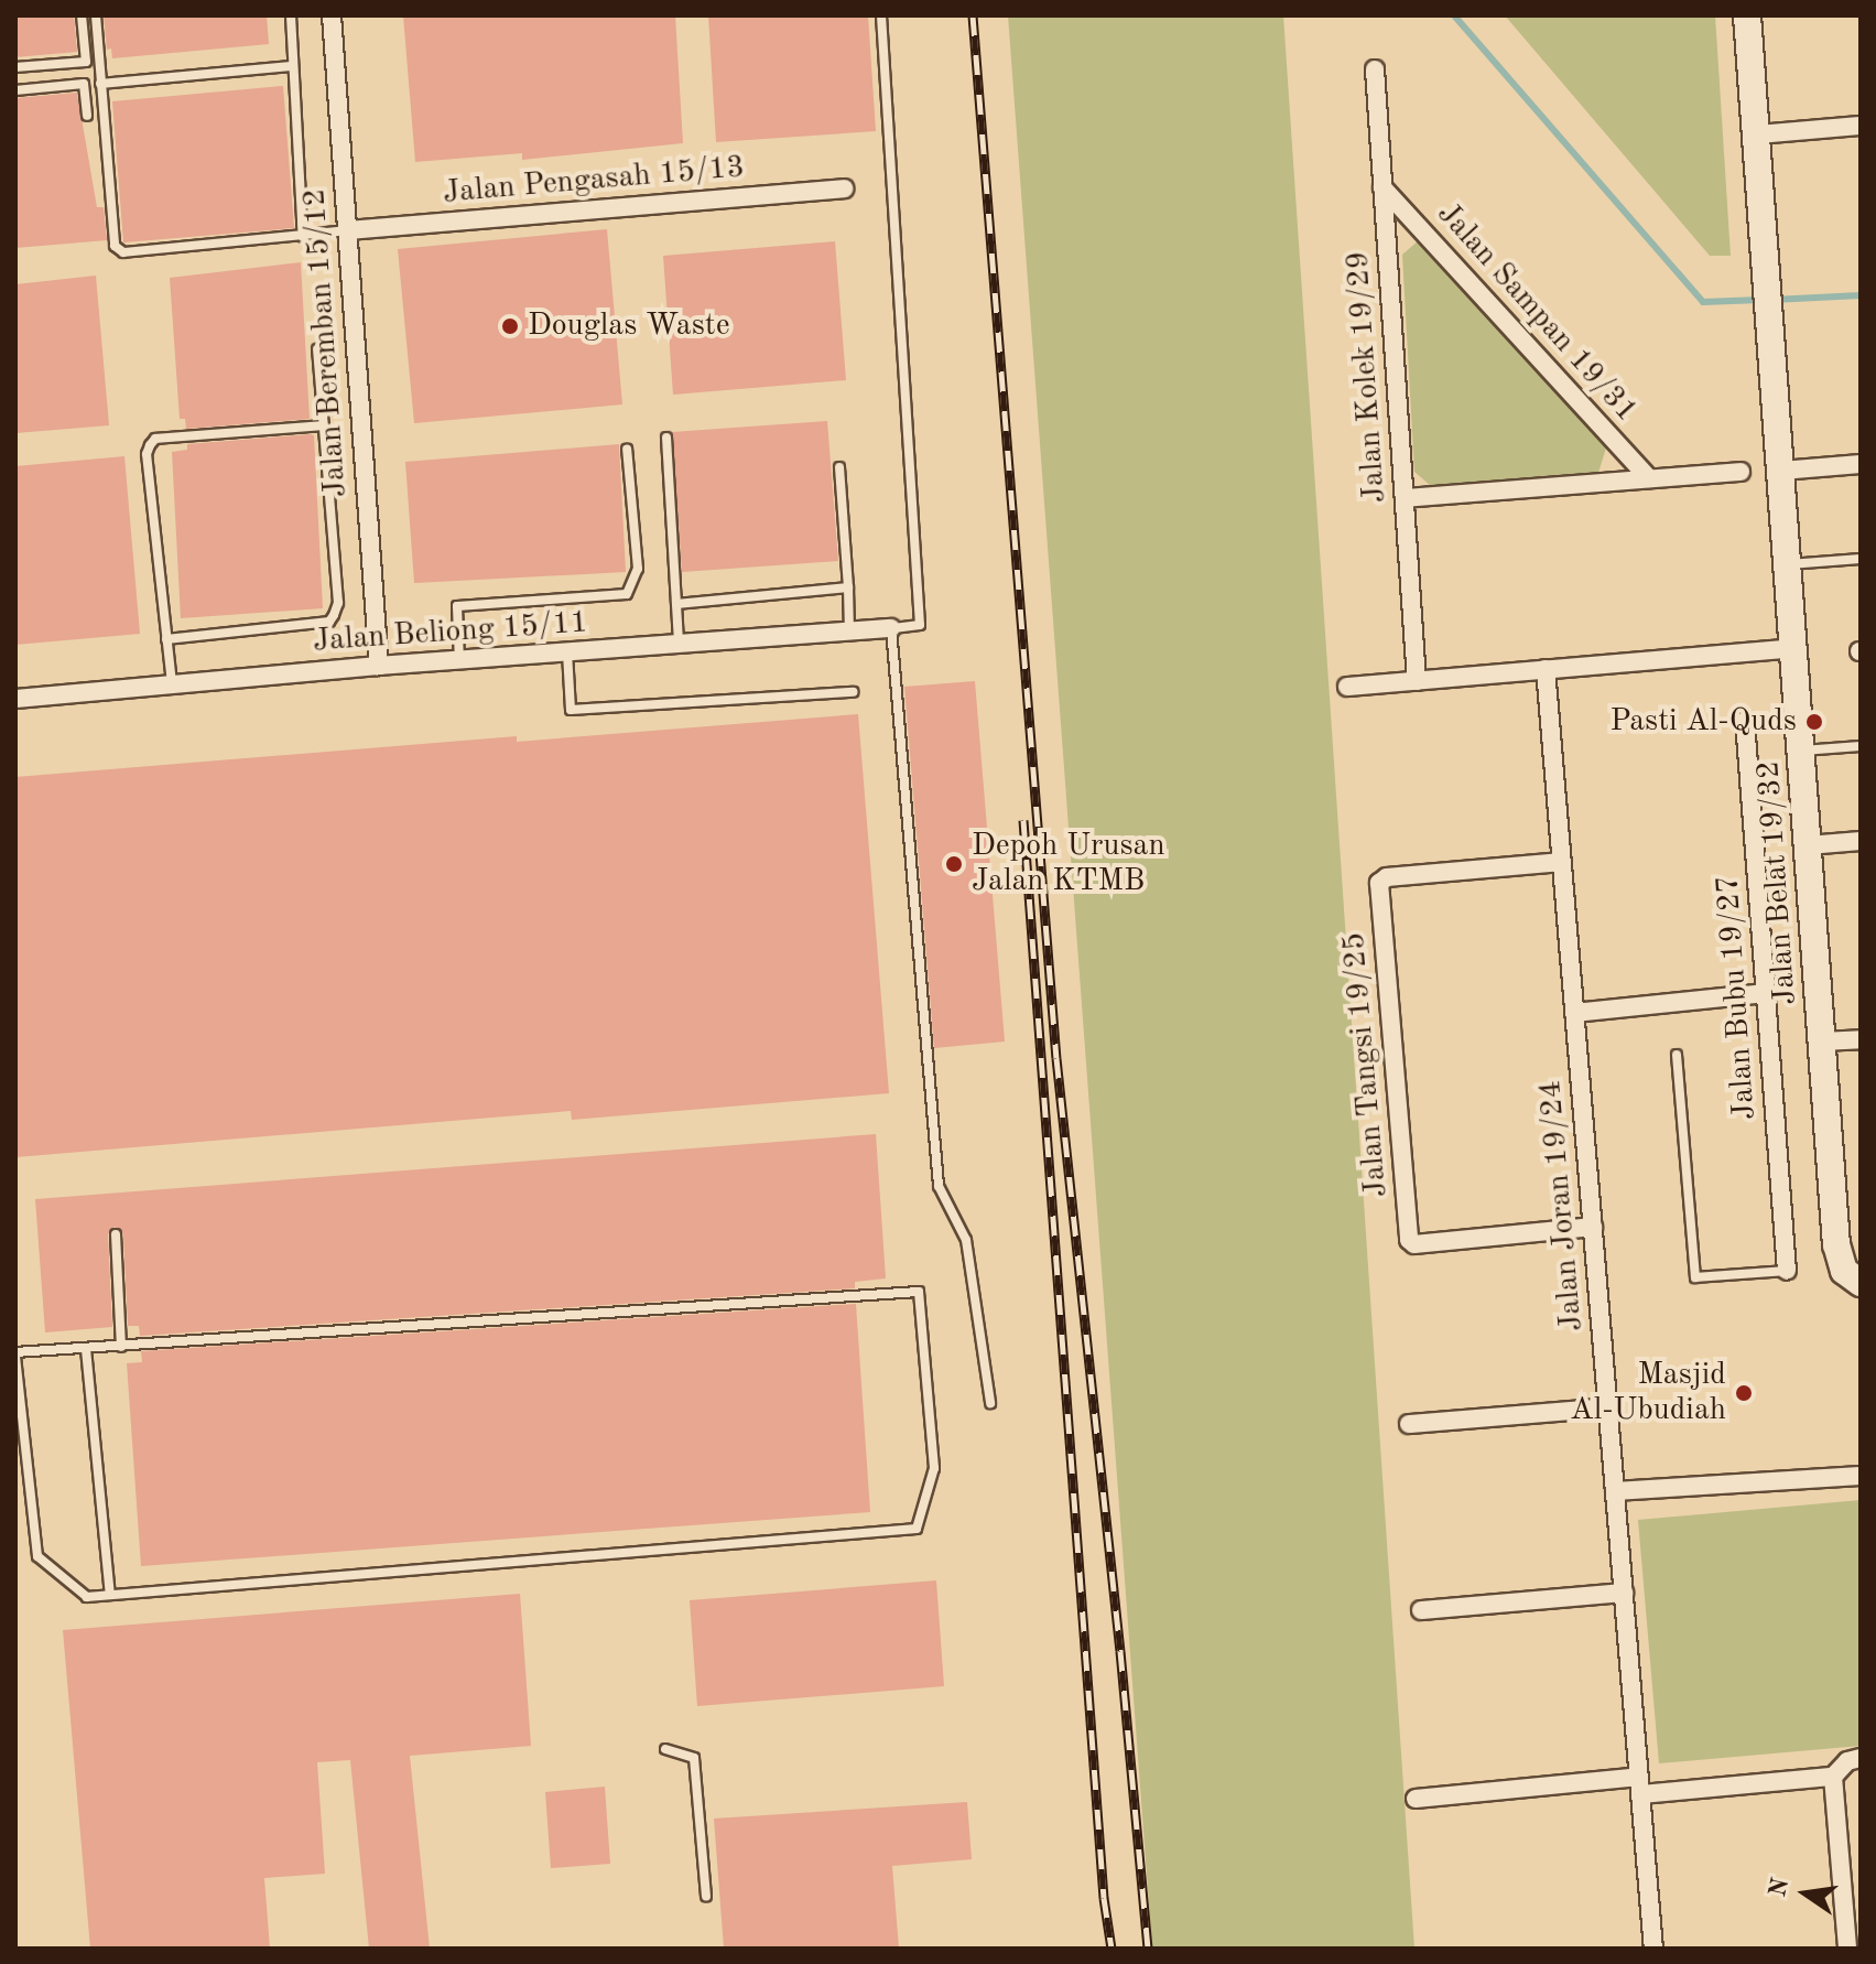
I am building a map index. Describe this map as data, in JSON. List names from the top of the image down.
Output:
{
  "streets": {
    "street": [
      "Jalan Pengasah 15/13",
      "Jalan Sampan 19/31",
      "Jalan Beremban 15/12",
      "Jalan Kolek 19/29",
      "Jalan Beliong 15/11",
      "Jalan Belat 19/32",
      "Jalan Bubu 19/27",
      "Jalan Tangsi 19/25",
      "Jalan Joran 19/24"
    ]
  },
  "crossings": [
    ["Jalan Pengasah 15/13", "Jalan Beremban 15/12"],
    ["Jalan Sampan 19/31", "Jalan Kolek 19/29"],
    ["Jalan Beremban 15/12", "Jalan Beliong 15/11"],
    ["Jalan Tangsi 19/25", "Jalan Joran 19/24"]
  ],
  "places": [
    "Douglas Waste",
    "Pasti Al-Quds",
    "Depoh Urusan Jalan KTMB",
    "Masjid Al-Ubudiah"
  ],
  "north": "left"
}
